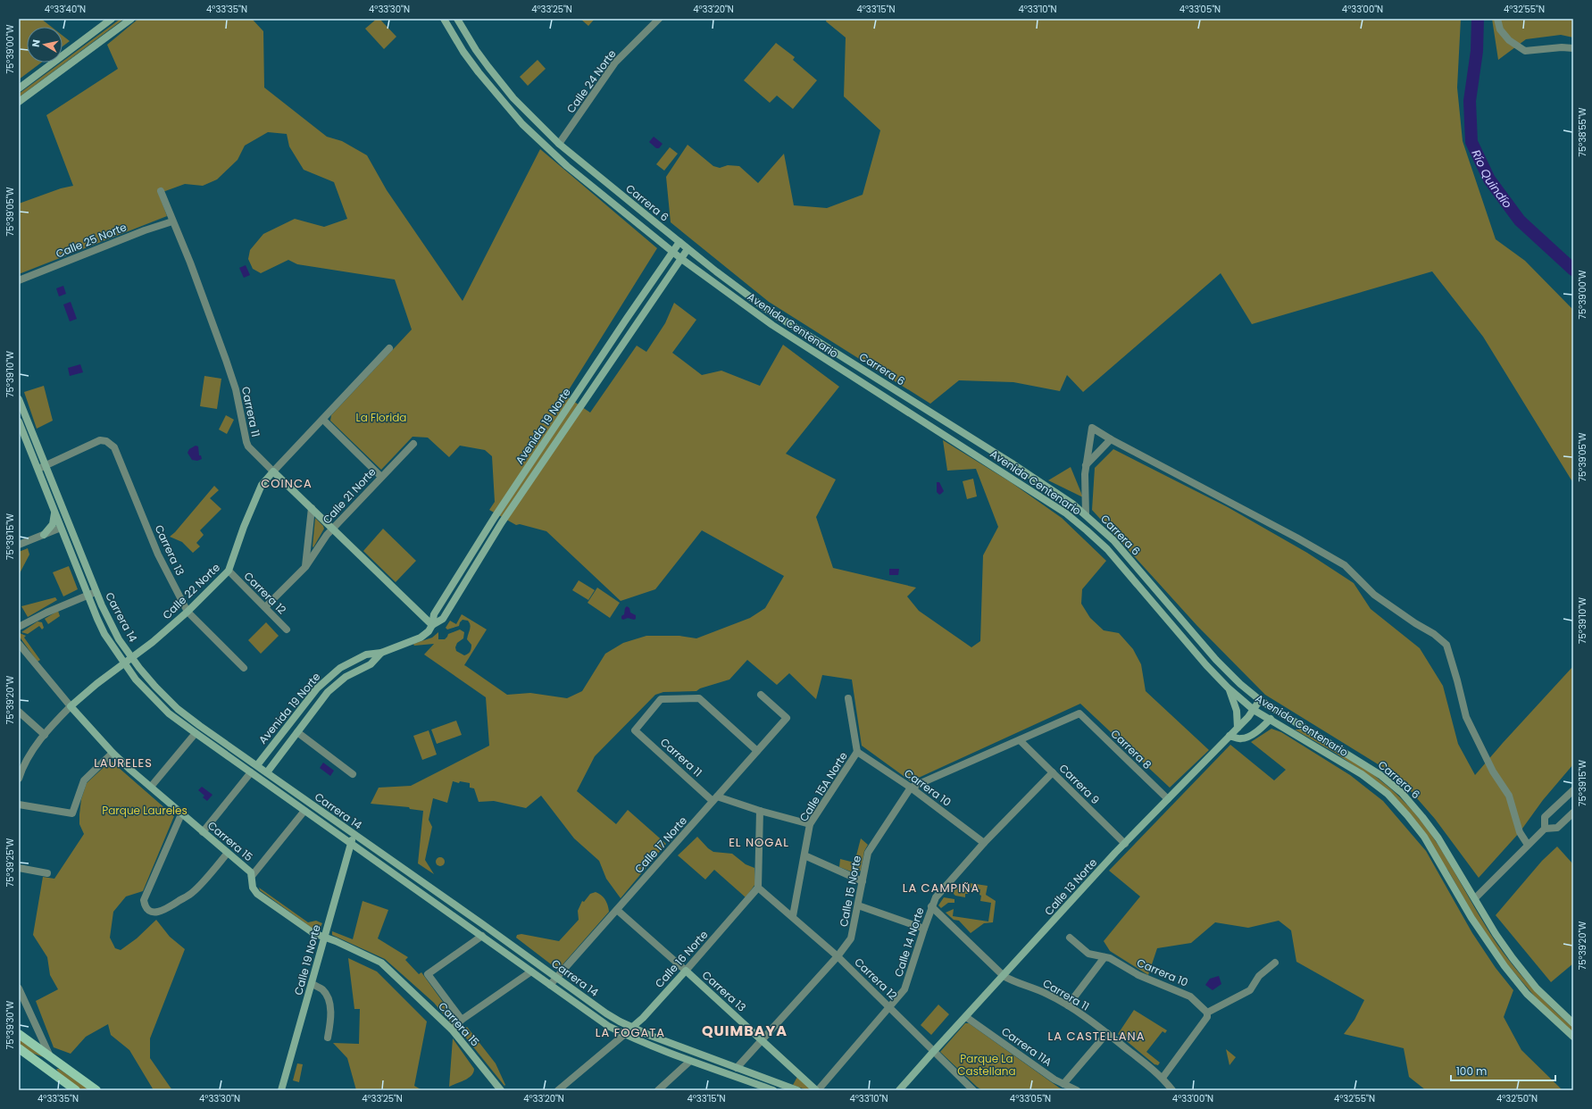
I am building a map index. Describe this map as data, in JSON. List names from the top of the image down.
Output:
{
  "streets": {
    "main road": [
      "Carrera 6",
      "Avenida Centenario",
      "Carrera 11",
      "Avenida 19 Norte",
      "Carrera 13",
      "Calle 22 Norte",
      "Carrera 14",
      "Carrera 15",
      "Calle 13 Norte",
      "Calle 16 Norte",
      "Calle 19 Norte"
    ],
    "street": [
      "Calle 24 Norte",
      "Calle 25 Norte",
      "Calle 21 Norte",
      "Carrera 12",
      "Carrera 8",
      "Carrera 9",
      "Calle 15A Norte",
      "Carrera 10",
      "Calle 17 Norte",
      "Calle 15 Norte",
      "Calle 14 Norte",
      "Carrera 11A"
    ]
  },
  "crossings": [
    ["Calle 24 Norte", "Carrera 6"],
    ["Carrera 6", "Avenida 19 Norte"],
    ["Carrera 6", "Calle 13 Norte"],
    ["Calle 25 Norte", "Carrera 11"],
    ["Avenida Centenario", "Avenida 19 Norte"],
    ["Avenida Centenario", "Calle 13 Norte"],
    ["Carrera 11", "Avenida 19 Norte"],
    ["Carrera 11", "Calle 21 Norte"],
    ["Carrera 11", "Calle 22 Norte"],
    ["Carrera 11", "Calle 15A Norte"],
    ["Carrera 11", "Calle 17 Norte"],
    ["Carrera 11", "Calle 13 Norte"],
    ["Carrera 11", "Calle 14 Norte"],
    ["Avenida 19 Norte", "Carrera 14"],
    ["Calle 21 Norte", "Carrera 12"],
    ["Carrera 13", "Calle 22 Norte"],
    ["Carrera 13", "Carrera 14"],
    ["Carrera 13", "Calle 17 Norte"],
    ["Carrera 13", "Calle 15 Norte"],
    ["Carrera 13", "Calle 14 Norte"],
    ["Carrera 13", "Calle 16 Norte"],
    ["Calle 22 Norte", "Carrera 12"],
    ["Calle 22 Norte", "Carrera 14"],
    ["Calle 22 Norte", "Carrera 15"],
    ["Carrera 12", "Calle 15A Norte"],
    ["Carrera 12", "Calle 13 Norte"],
    ["Carrera 12", "Calle 15 Norte"],
    ["Carrera 12", "Calle 14 Norte"],
    ["Carrera 12", "Calle 16 Norte"],
    ["Carrera 14", "Carrera 15"],
    ["Carrera 14", "Calle 17 Norte"],
    ["Carrera 14", "Calle 15 Norte"],
    ["Carrera 14", "Calle 16 Norte"],
    ["Carrera 14", "Calle 19 Norte"],
    ["Carrera 8", "Carrera 9"],
    ["Carrera 8", "Calle 13 Norte"],
    ["Carrera 9", "Calle 13 Norte"],
    ["Carrera 9", "Calle 14 Norte"],
    ["Calle 15A Norte", "Carrera 10"],
    ["Carrera 10", "Calle 15 Norte"],
    ["Carrera 10", "Calle 14 Norte"],
    ["Carrera 15", "Calle 19 Norte"],
    ["Calle 13 Norte", "Carrera 11A"]
  ],
  "districts": [
    "COINCA",
    "LAURELES",
    "EL NOGAL",
    "LA CAMPIÑA",
    "QUIMBAYA",
    "LA FOGATA",
    "LA CASTELLANA"
  ],
  "water": ["Río Quindío"],
  "parks": ["La Florida", "Parque Laureles", "Parque La Castellana"],
  "scale_bar": "100 m",
  "north": "left",
  "coordinates": [
    "4°33'40\"N",
    "4°33'35\"N",
    "4°33'30\"N",
    "4°33'25\"N",
    "4°33'20\"N",
    "4°33'15\"N",
    "4°33'10\"N",
    "4°33'05\"N",
    "4°33'00\"N",
    "4°32'55\"N",
    "75°39'00\"W",
    "75°38'55\"W",
    "75°39'05\"W",
    "75°39'10\"W",
    "75°39'15\"W",
    "75°39'20\"W",
    "75°39'25\"W",
    "75°39'30\"W",
    "4°32'50\"N"
  ]
}
